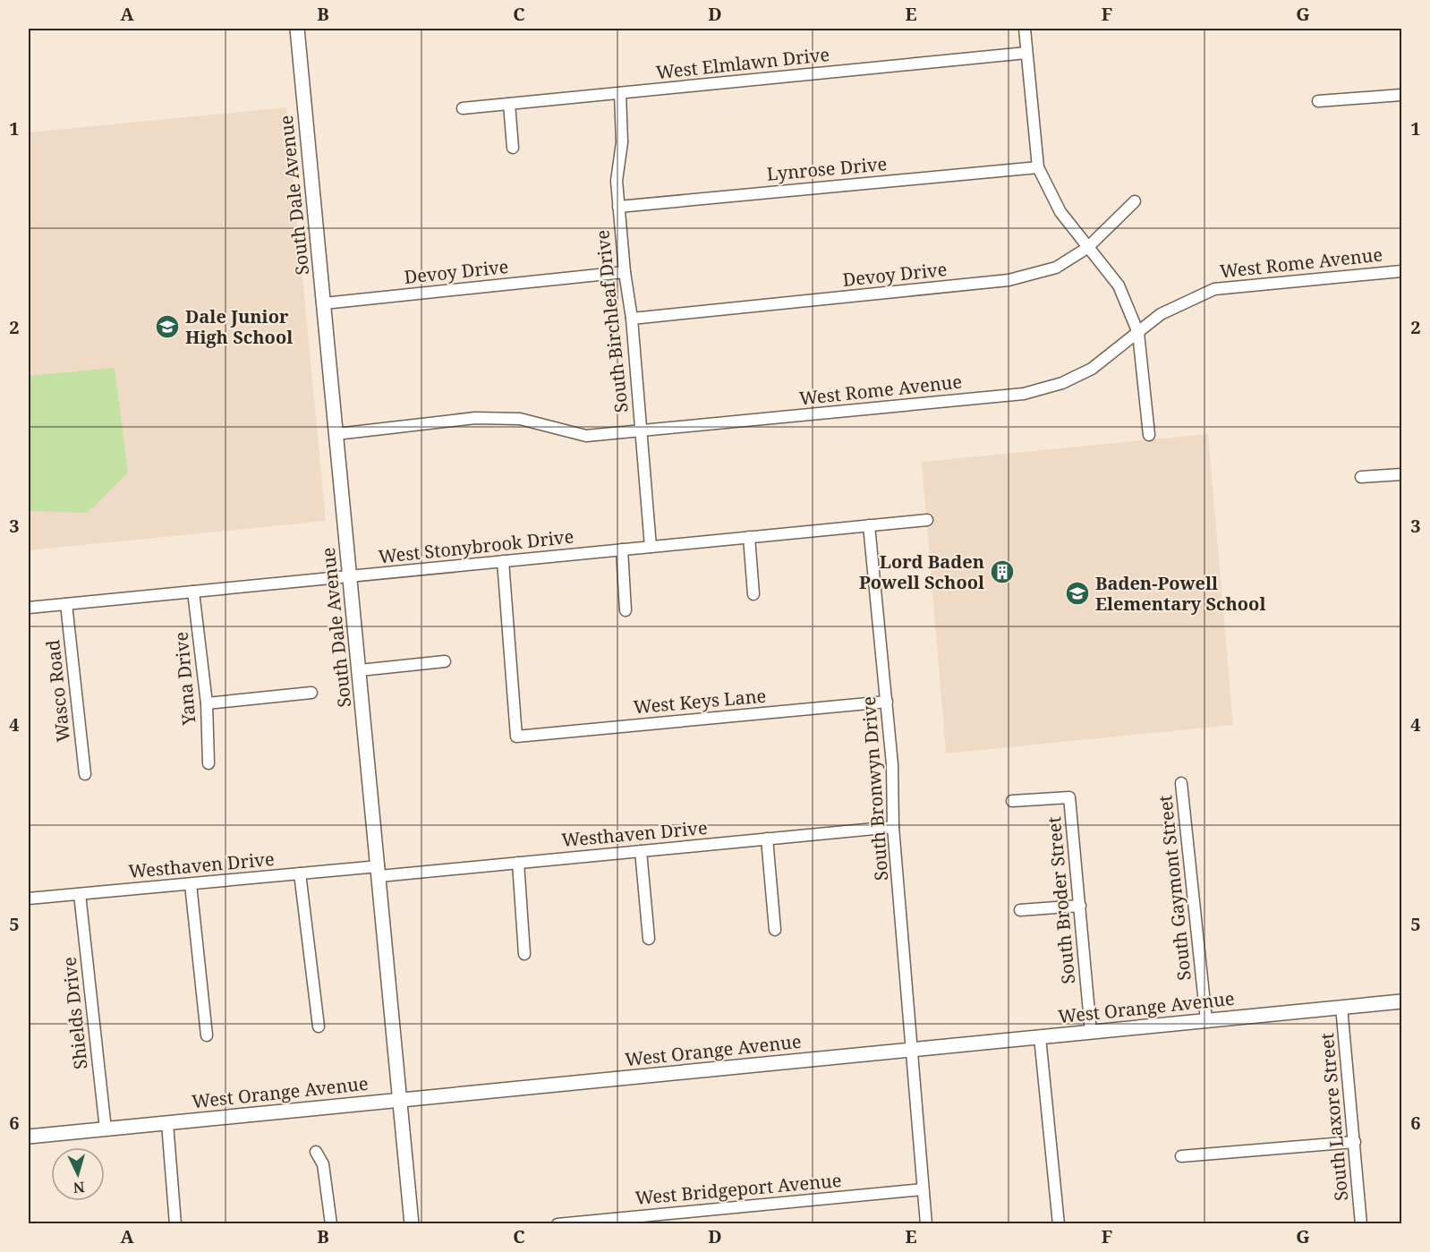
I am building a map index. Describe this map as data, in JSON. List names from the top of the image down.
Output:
{
  "streets": {
    "street": [
      "West Elmlawn Drive",
      "Lynrose Drive",
      "South Dale Avenue",
      "West Rome Avenue",
      "Devoy Drive",
      "South Birchleaf Drive",
      "West Stonybrook Drive",
      "Yana Drive",
      "Wasco Road",
      "West Keys Lane",
      "South Bronwyn Drive",
      "Westhaven Drive",
      "South Gaymont Street",
      "South Broder Street",
      "West Orange Avenue",
      "Shields Drive",
      "South Laxore Street",
      "West Bridgeport Avenue"
    ]
  },
  "crossings": [
    ["West Elmlawn Drive", "South Birchleaf Drive"],
    ["Lynrose Drive", "South Birchleaf Drive"],
    ["South Dale Avenue", "West Rome Avenue"],
    ["South Dale Avenue", "Devoy Drive"],
    ["South Dale Avenue", "West Stonybrook Drive"],
    ["South Dale Avenue", "Westhaven Drive"],
    ["South Dale Avenue", "West Orange Avenue"],
    ["West Rome Avenue", "South Birchleaf Drive"],
    ["Devoy Drive", "South Birchleaf Drive"],
    ["South Birchleaf Drive", "West Stonybrook Drive"],
    ["West Stonybrook Drive", "Yana Drive"],
    ["West Stonybrook Drive", "Wasco Road"],
    ["West Stonybrook Drive", "West Keys Lane"],
    ["West Stonybrook Drive", "South Bronwyn Drive"],
    ["West Keys Lane", "South Bronwyn Drive"],
    ["South Bronwyn Drive", "Westhaven Drive"],
    ["South Bronwyn Drive", "West Orange Avenue"],
    ["South Bronwyn Drive", "West Bridgeport Avenue"],
    ["Westhaven Drive", "Shields Drive"],
    ["South Gaymont Street", "West Orange Avenue"],
    ["South Broder Street", "West Orange Avenue"],
    ["West Orange Avenue", "Shields Drive"],
    ["West Orange Avenue", "South Laxore Street"]
  ],
  "places": {
    "school or university": ["Dale Junior High School", "Baden-Powell Elementary School"],
    "building": ["Lord Baden Powell School"]
  },
  "north": "bottom",
  "grid": {
    "columns": [
      "A",
      "B",
      "C",
      "D",
      "E",
      "F",
      "G"
    ],
    "rows": [
      "1",
      "2",
      "3",
      "4",
      "5",
      "6"
    ]
  }
}
